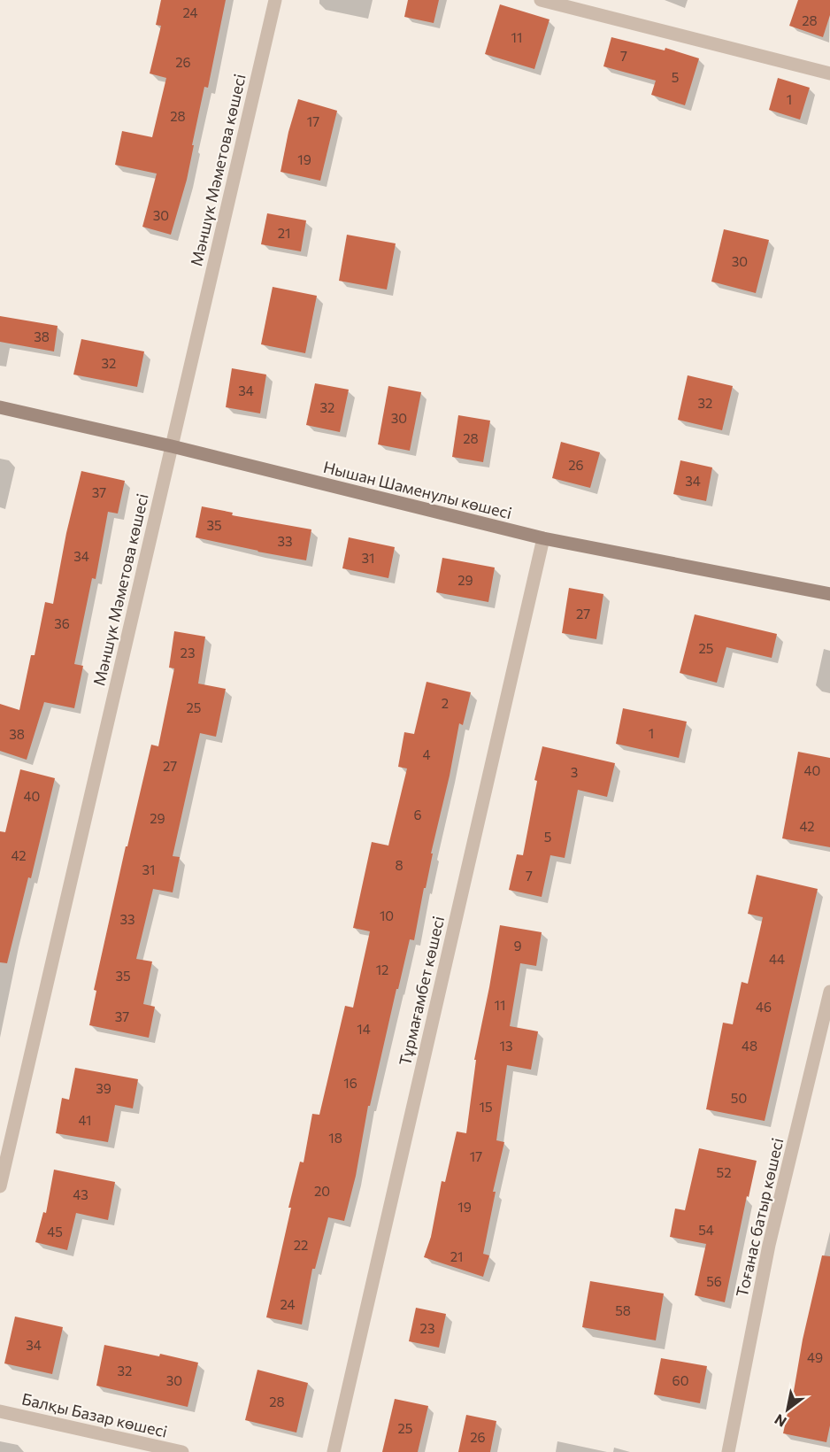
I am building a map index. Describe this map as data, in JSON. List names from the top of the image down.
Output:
{
  "streets": {
    "street": [
      "Мәншүк Мәметова көшесі",
      "Нышан Шаменулы көшесі",
      "Тұрмағамбет көшесі",
      "Тоғанас батыр көшесі",
      "Балқы Базар көшесі"
    ]
  },
  "crossings": [
    ["Мәншүк Мәметова көшесі", "Нышан Шаменулы көшесі"],
    ["Нышан Шаменулы көшесі", "Тұрмағамбет көшесі"]
  ],
  "house_numbers": [
    "24",
    "28",
    "11",
    "7",
    "26",
    "5",
    "1",
    "28",
    "17",
    "19",
    "30",
    "21",
    "30",
    "38",
    "32",
    "34",
    "32",
    "32",
    "30",
    "28",
    "26",
    "34",
    "37",
    "35",
    "33",
    "34",
    "31",
    "29",
    "27",
    "36",
    "25",
    "23",
    "2",
    "25",
    "1",
    "38",
    "4",
    "27",
    "40",
    "3",
    "40",
    "6",
    "29",
    "42",
    "5",
    "42",
    "8",
    "31",
    "7",
    "10",
    "33",
    "9",
    "44",
    "12",
    "35",
    "11",
    "46",
    "37",
    "14",
    "13",
    "48",
    "16",
    "39",
    "50",
    "15",
    "41",
    "18",
    "17",
    "52",
    "20",
    "43",
    "19",
    "54",
    "45",
    "22",
    "21",
    "56",
    "24",
    "58",
    "23",
    "34",
    "49",
    "32",
    "30",
    "60",
    "28",
    "25",
    "26"
  ],
  "north": "bottom left"
}
